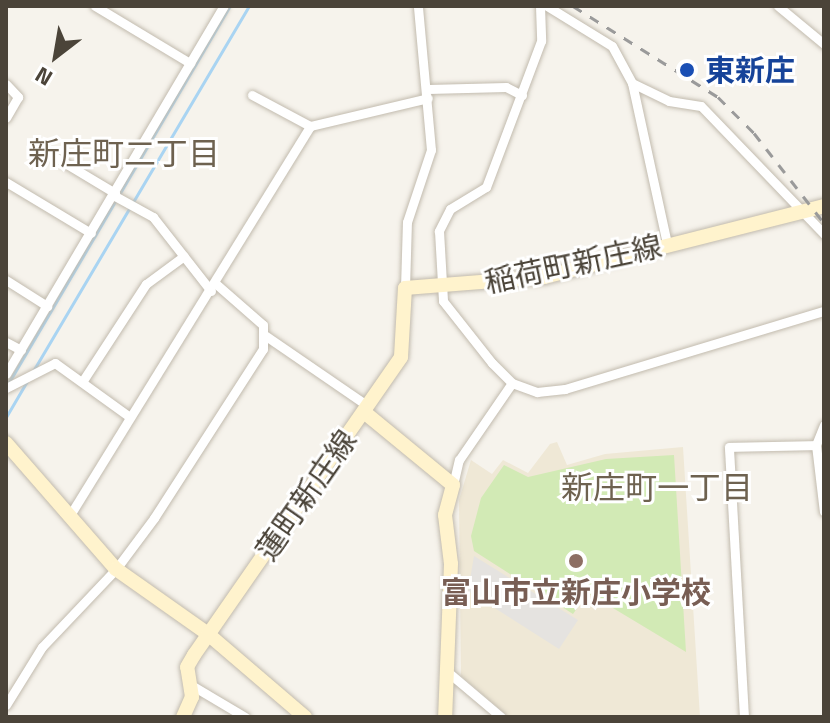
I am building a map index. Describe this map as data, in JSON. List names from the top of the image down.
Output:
{
  "streets": {
    "main road": ["稲荷町新庄線", "蓮町新庄線"]
  },
  "districts": ["新庄町二丁目", "新庄町一丁目"],
  "places": ["東新庄", "富山市立新庄小学校"],
  "north": "bottom left"
}
